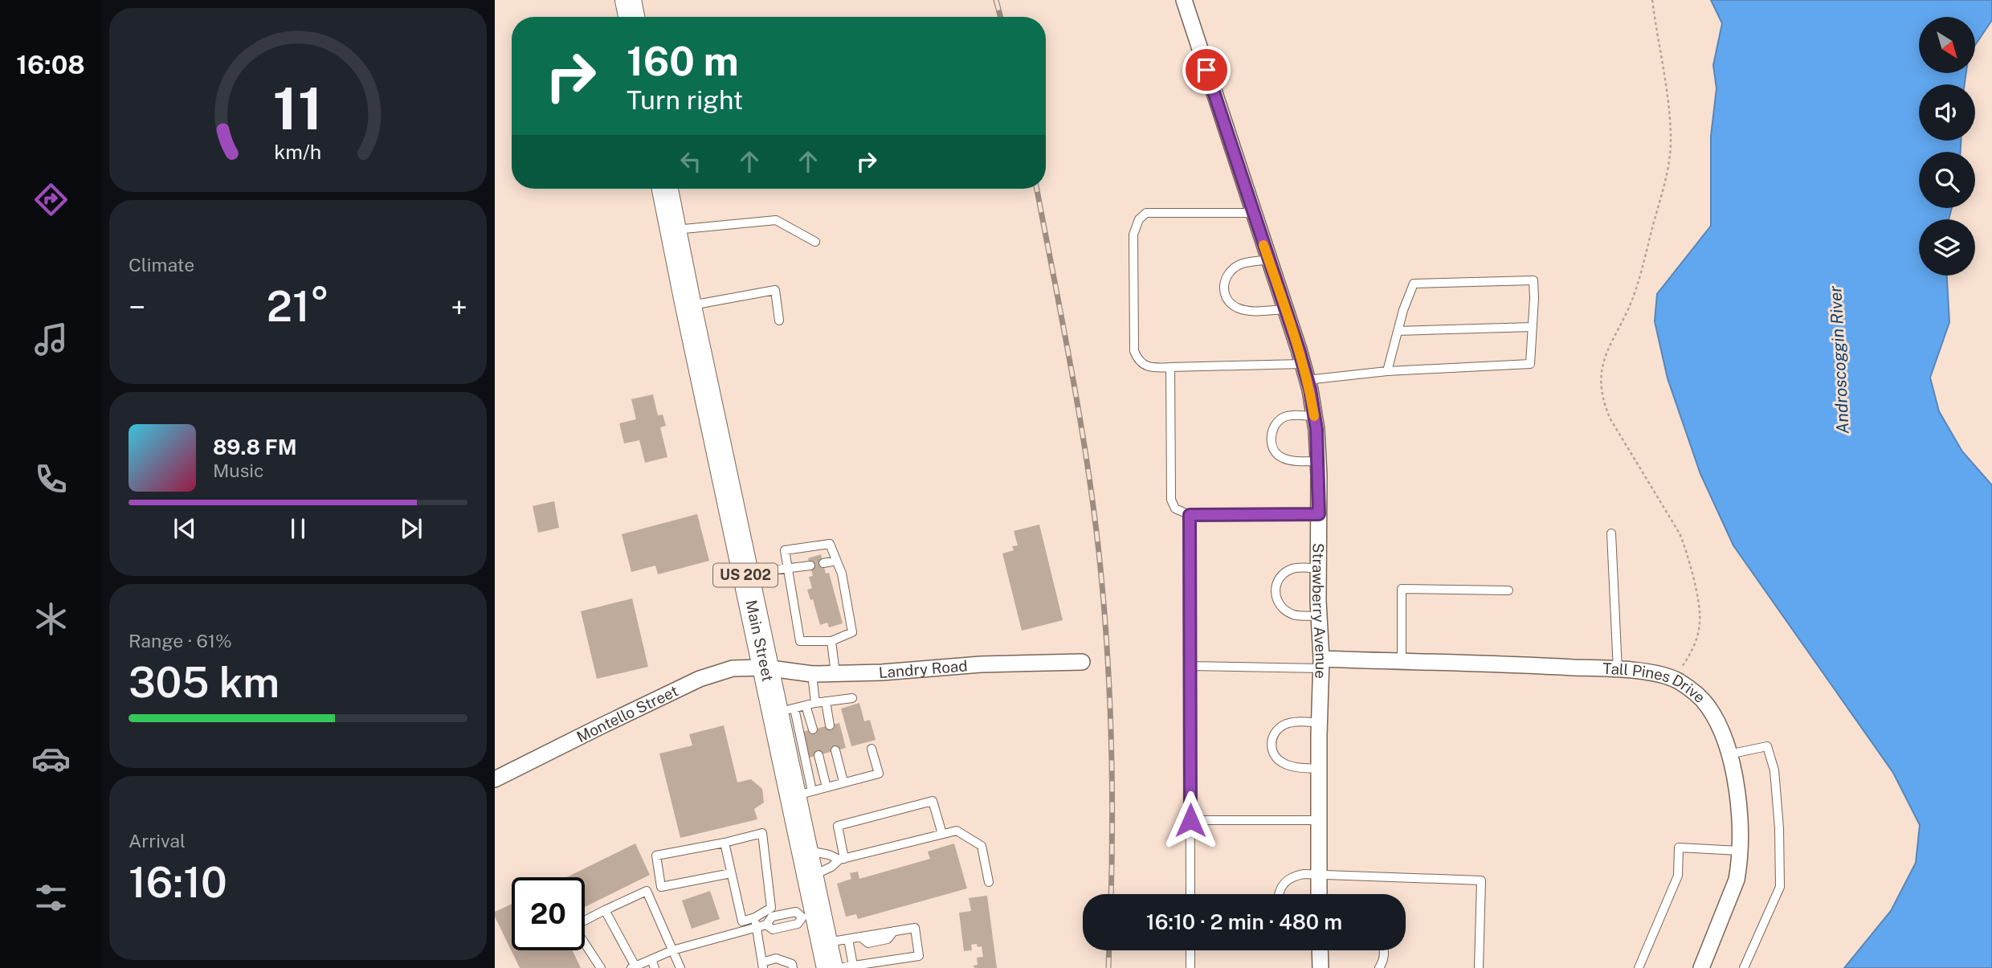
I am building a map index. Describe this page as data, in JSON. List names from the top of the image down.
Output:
{
  "streets": {
    "highway": ["US 202", "Main Street"],
    "street": [
      "Strawberry Avenue",
      "Landry Road",
      "Tall Pines Drive",
      "Montello Street"
    ]
  },
  "crossings": [
    ["Strawberry Avenue", "Tall Pines Drive"],
    ["Main Street", "Landry Road"],
    ["Main Street", "Montello Street"],
    ["Landry Road", "Montello Street"]
  ],
  "water": ["Androscoggin River"],
  "north": "bottom right",
  "page": {
    "tabs": "16:08",
    "turn": ["160 m", "Turn right"],
    "tile": [
      "Climate",
      ["Range · 61%", "305 km"],
      ["Arrival", "16:10"]
    ],
    "heat": ["−", "21°", "+"],
    "song": ["89.8 FM", "Music"],
    "limit": "20",
    "trip": "16:10 · 2 min · 480 m",
    "gauge": ["11", "km/h"]
  }
}
